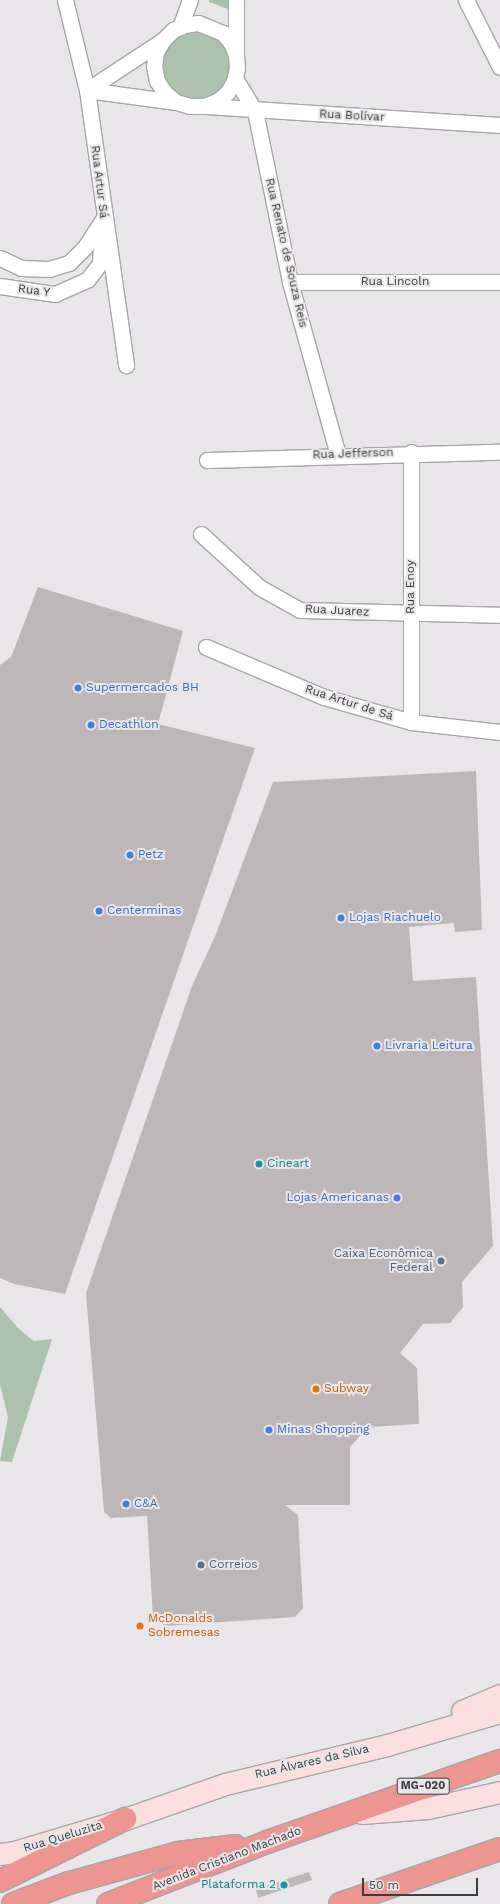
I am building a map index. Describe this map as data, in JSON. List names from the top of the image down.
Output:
{
  "streets": {
    "highway": ["MG-020", "Avenida Cristiano Machado"],
    "main road": ["Rua Álvares da Silva", "Rua Queluzita"],
    "street": [
      "Rua Bolívar",
      "Rua Artur Sá",
      "Rua Renato de Souza Reis",
      "Rua Lincoln",
      "Rua Y",
      "Rua Jefferson",
      "Rua Enoy",
      "Rua Juarez",
      "Rua Artur de Sá"
    ]
  },
  "crossings": [
    ["Rua Bolívar", "Rua Renato de Souza Reis"],
    ["Rua Artur Sá", "Rua Y"],
    ["Rua Renato de Souza Reis", "Rua Lincoln"],
    ["Rua Renato de Souza Reis", "Rua Jefferson"],
    ["Rua Jefferson", "Rua Enoy"],
    ["Rua Enoy", "Rua Juarez"],
    ["Rua Enoy", "Rua Artur de Sá"],
    ["Rua Álvares da Silva", "Rua Queluzita"]
  ],
  "places": [
    "Supermercados BH",
    "Decathlon",
    "Petz",
    "Centerminas",
    "Lojas Riachuelo",
    "Livraria Leitura",
    "Cineart",
    "Lojas Americanas",
    "Caixa Econômica Federal",
    "Subway",
    "Minas Shopping",
    "C&A",
    "Correios",
    "McDonalds Sobremesas",
    "Plataforma 2"
  ],
  "scale_bar": "50 m"
}
